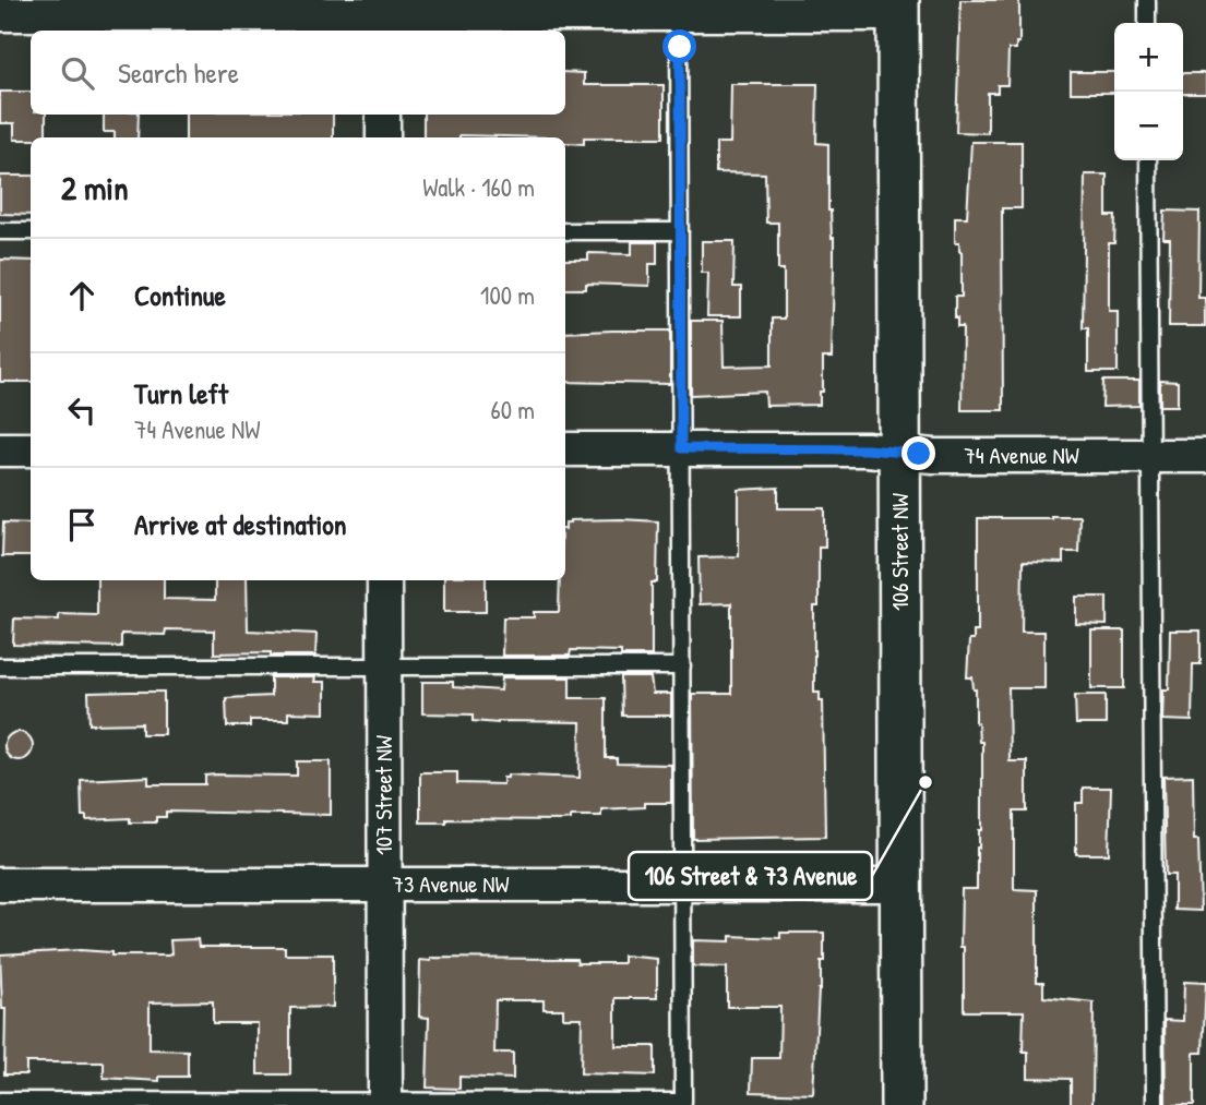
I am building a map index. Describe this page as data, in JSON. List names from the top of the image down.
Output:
{
  "streets": {
    "street": [
      "74 Avenue NW",
      "106 Street NW",
      "107 Street NW",
      "73 Avenue NW"
    ]
  },
  "crossings": [
    ["74 Avenue NW", "106 Street NW"],
    ["106 Street NW", "73 Avenue NW"],
    ["107 Street NW", "73 Avenue NW"]
  ],
  "places": ["106 Street & 73 Avenue"],
  "page": {
    "map_buttons": ["+", "−"],
    "search": "Search here",
    "heading": ["2 min", "Walk · 160 m"],
    "list": [
      ["Continue", "100 m"],
      ["Turn left", "74 Avenue NW", "60 m"],
      "Arrive at destination"
    ]
  }
}
